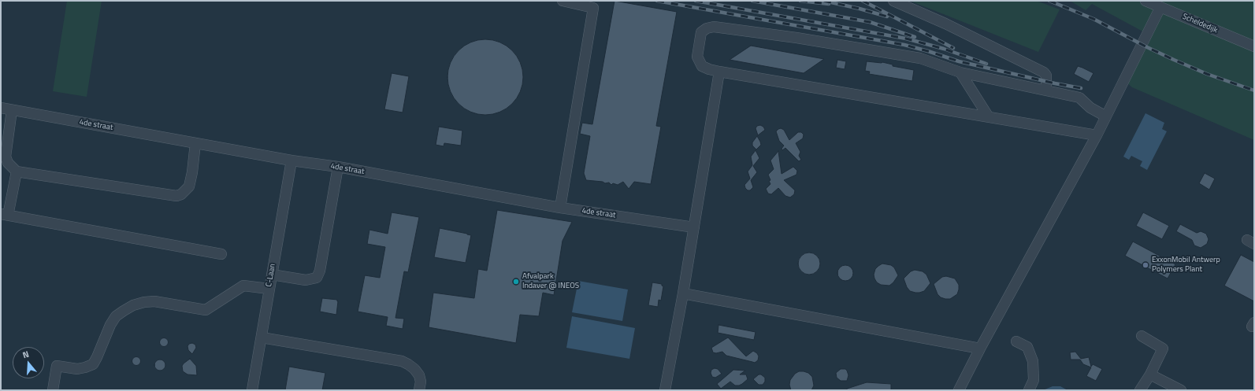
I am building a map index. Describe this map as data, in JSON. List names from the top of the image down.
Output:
{
  "streets": {
    "street": ["Scheldedijk", "4de straat", "C-Laan"]
  },
  "crossings": [
    ["4de straat", "C-Laan"]
  ],
  "places": ["ExxonMobil Antwerp Polymers Plant", "Afvalpark Indaver @ INEOS"],
  "north": "top"
}
